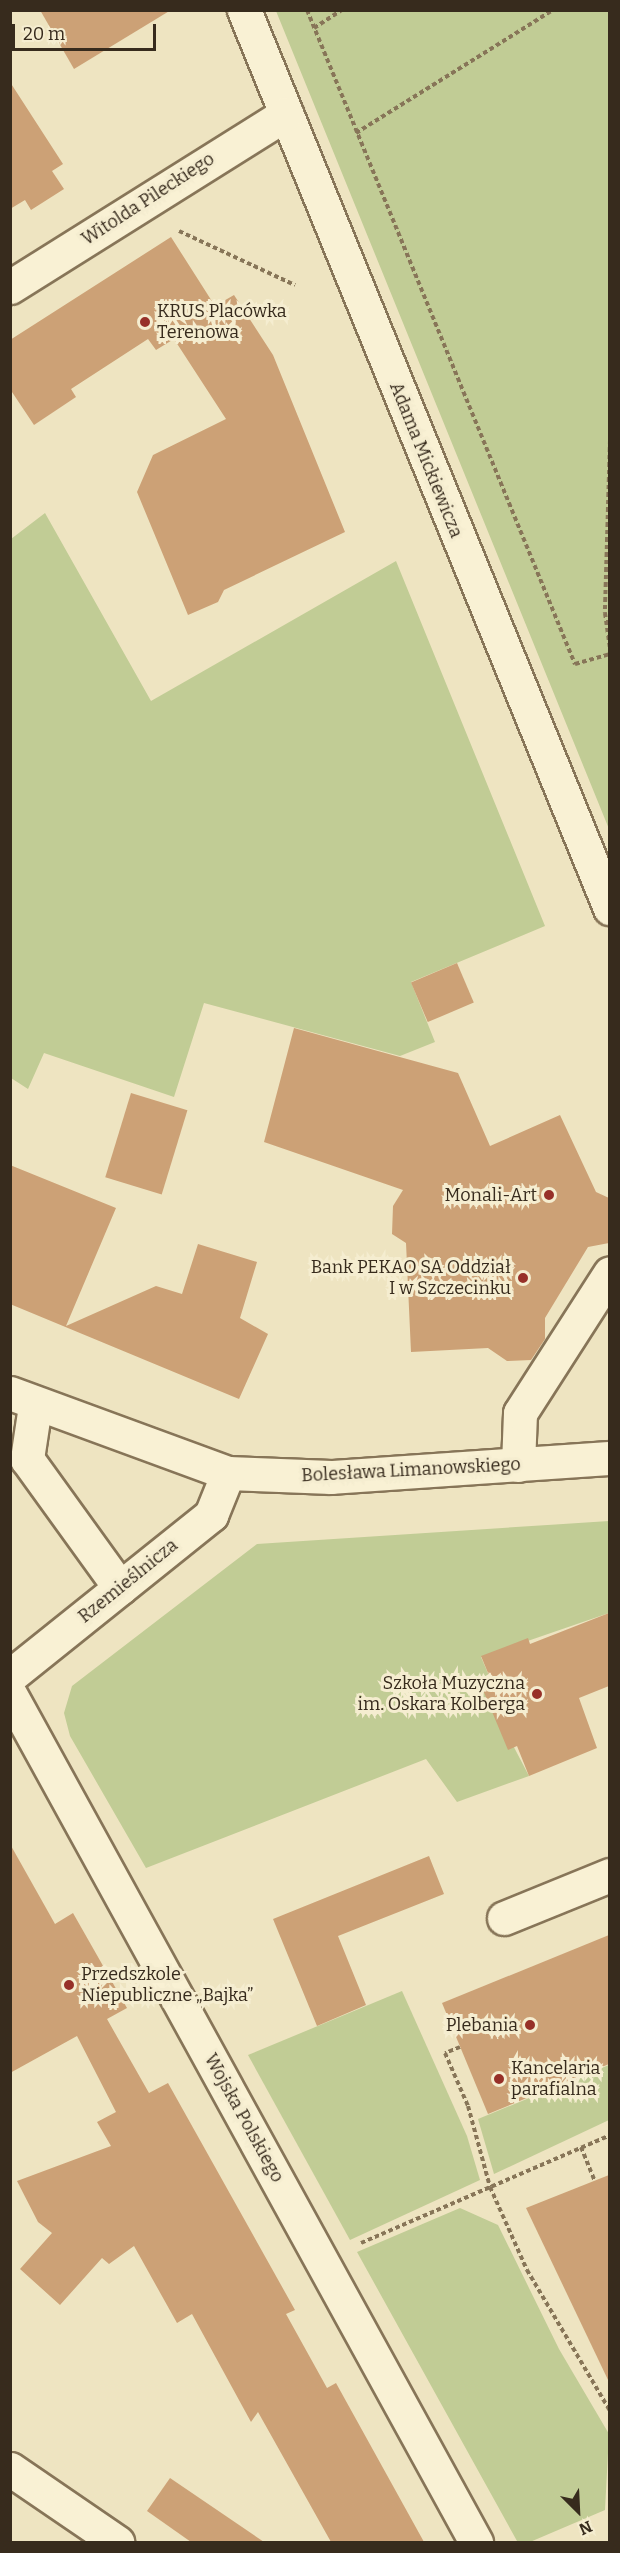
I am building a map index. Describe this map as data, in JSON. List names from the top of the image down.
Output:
{
  "streets": {
    "street": [
      "Witolda Pileckiego",
      "Adama Mickiewicza",
      "Bolesława Limanowskiego",
      "Rzemieślnicza",
      "Wojska Polskiego"
    ]
  },
  "crossings": [
    ["Witolda Pileckiego", "Adama Mickiewicza"],
    ["Bolesława Limanowskiego", "Rzemieślnicza"]
  ],
  "places": [
    "KRUS Placówka Terenowa",
    "Monali-Art",
    "Bank PEKAO SA Oddział I w Szczecinku",
    "Szkoła Muzyczna im. Oskara Kolberga",
    "Przedszkole Niepubliczne „Bajka”",
    "Plebania",
    "Kancelaria parafialna"
  ],
  "scale_bar": "20 m",
  "north": "bottom right"
}
